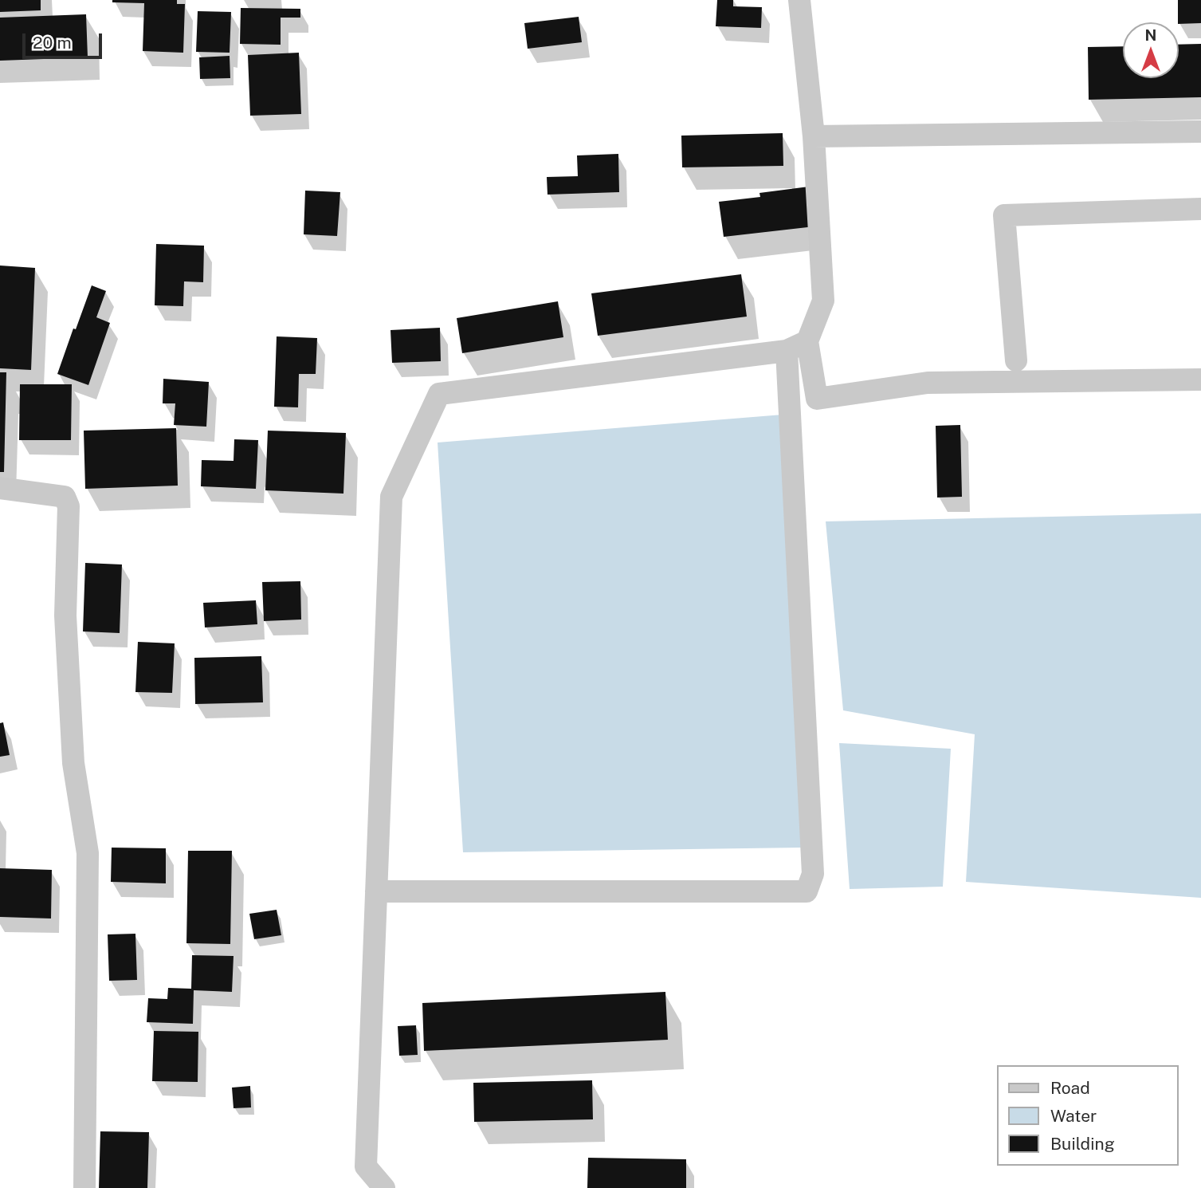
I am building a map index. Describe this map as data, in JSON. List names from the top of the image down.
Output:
{
  "legend": ["Road", "Water", "Building"],
  "scale_bar": "20 m",
  "north": "top"
}
